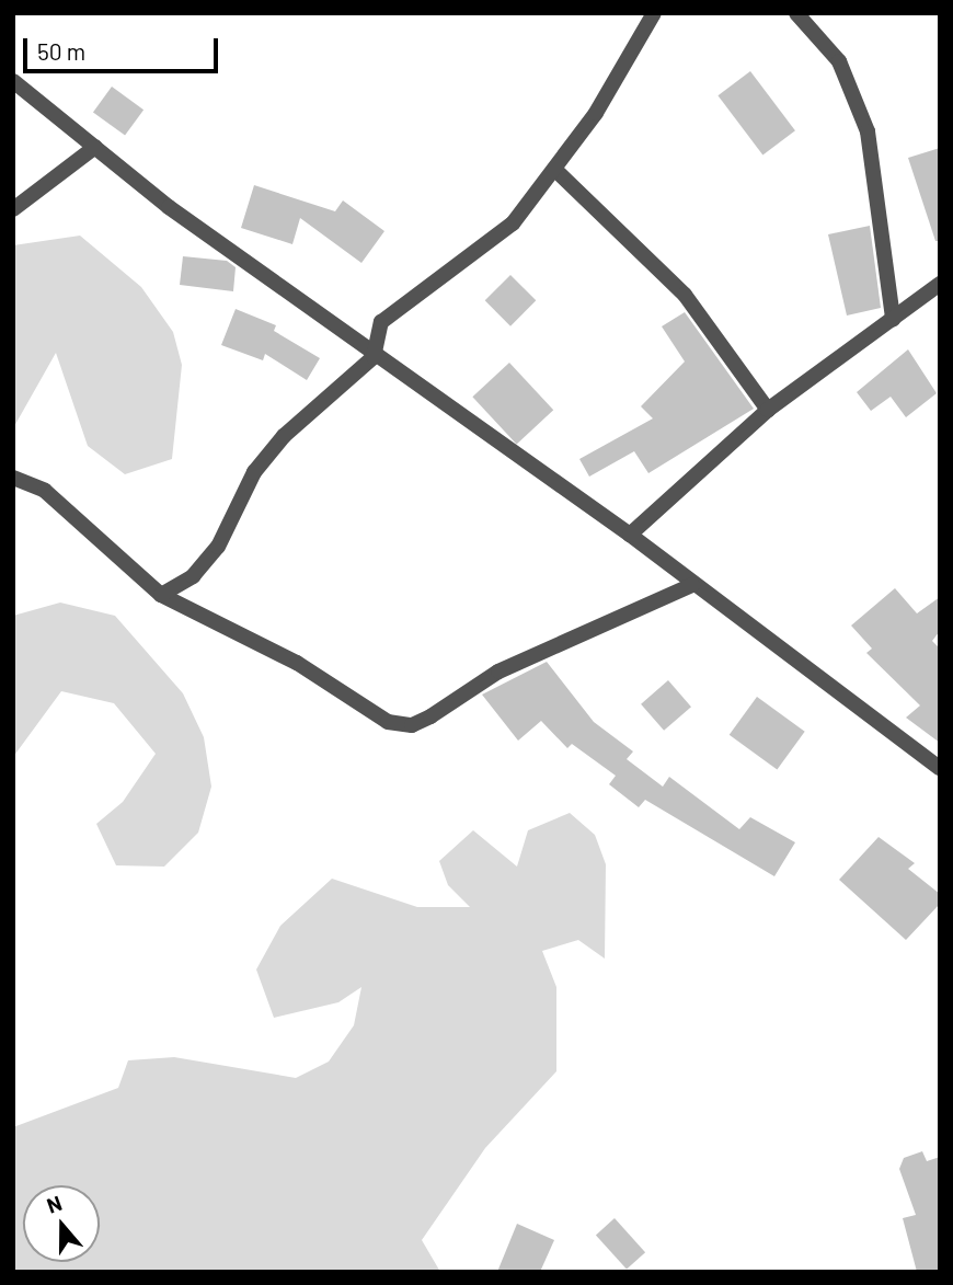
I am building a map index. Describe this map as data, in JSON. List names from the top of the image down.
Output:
{
  "scale_bar": "50 m",
  "north": "top"
}
